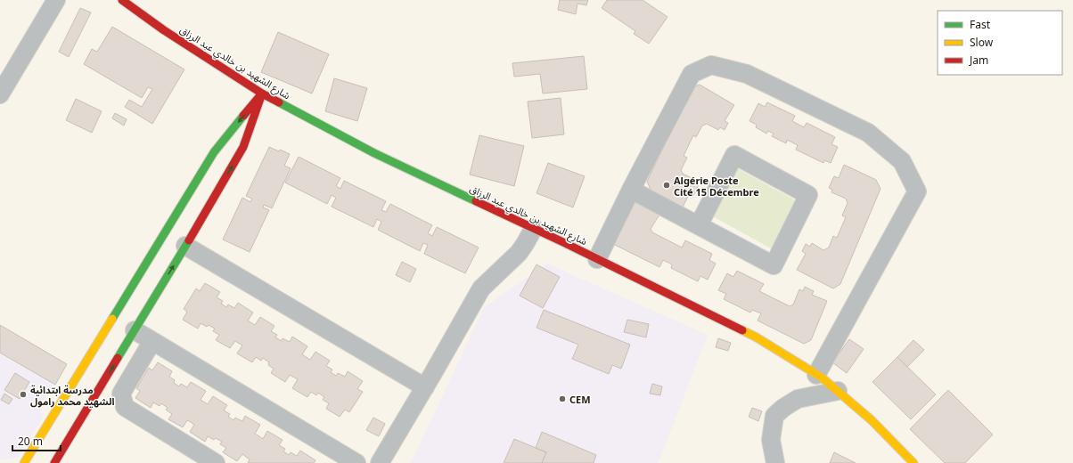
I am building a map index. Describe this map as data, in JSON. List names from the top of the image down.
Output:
{
  "streets": {
    "main road": ["شارع الشهيد بن خالدي عبد الرزاق"]
  },
  "places": ["Algérie Poste Cité 15 Décembre", "مدرسة ابتدائية الشهيد محمد رامول", "CEM"],
  "legend": ["Fast", "Slow", "Jam"],
  "scale_bar": "20 m"
}
